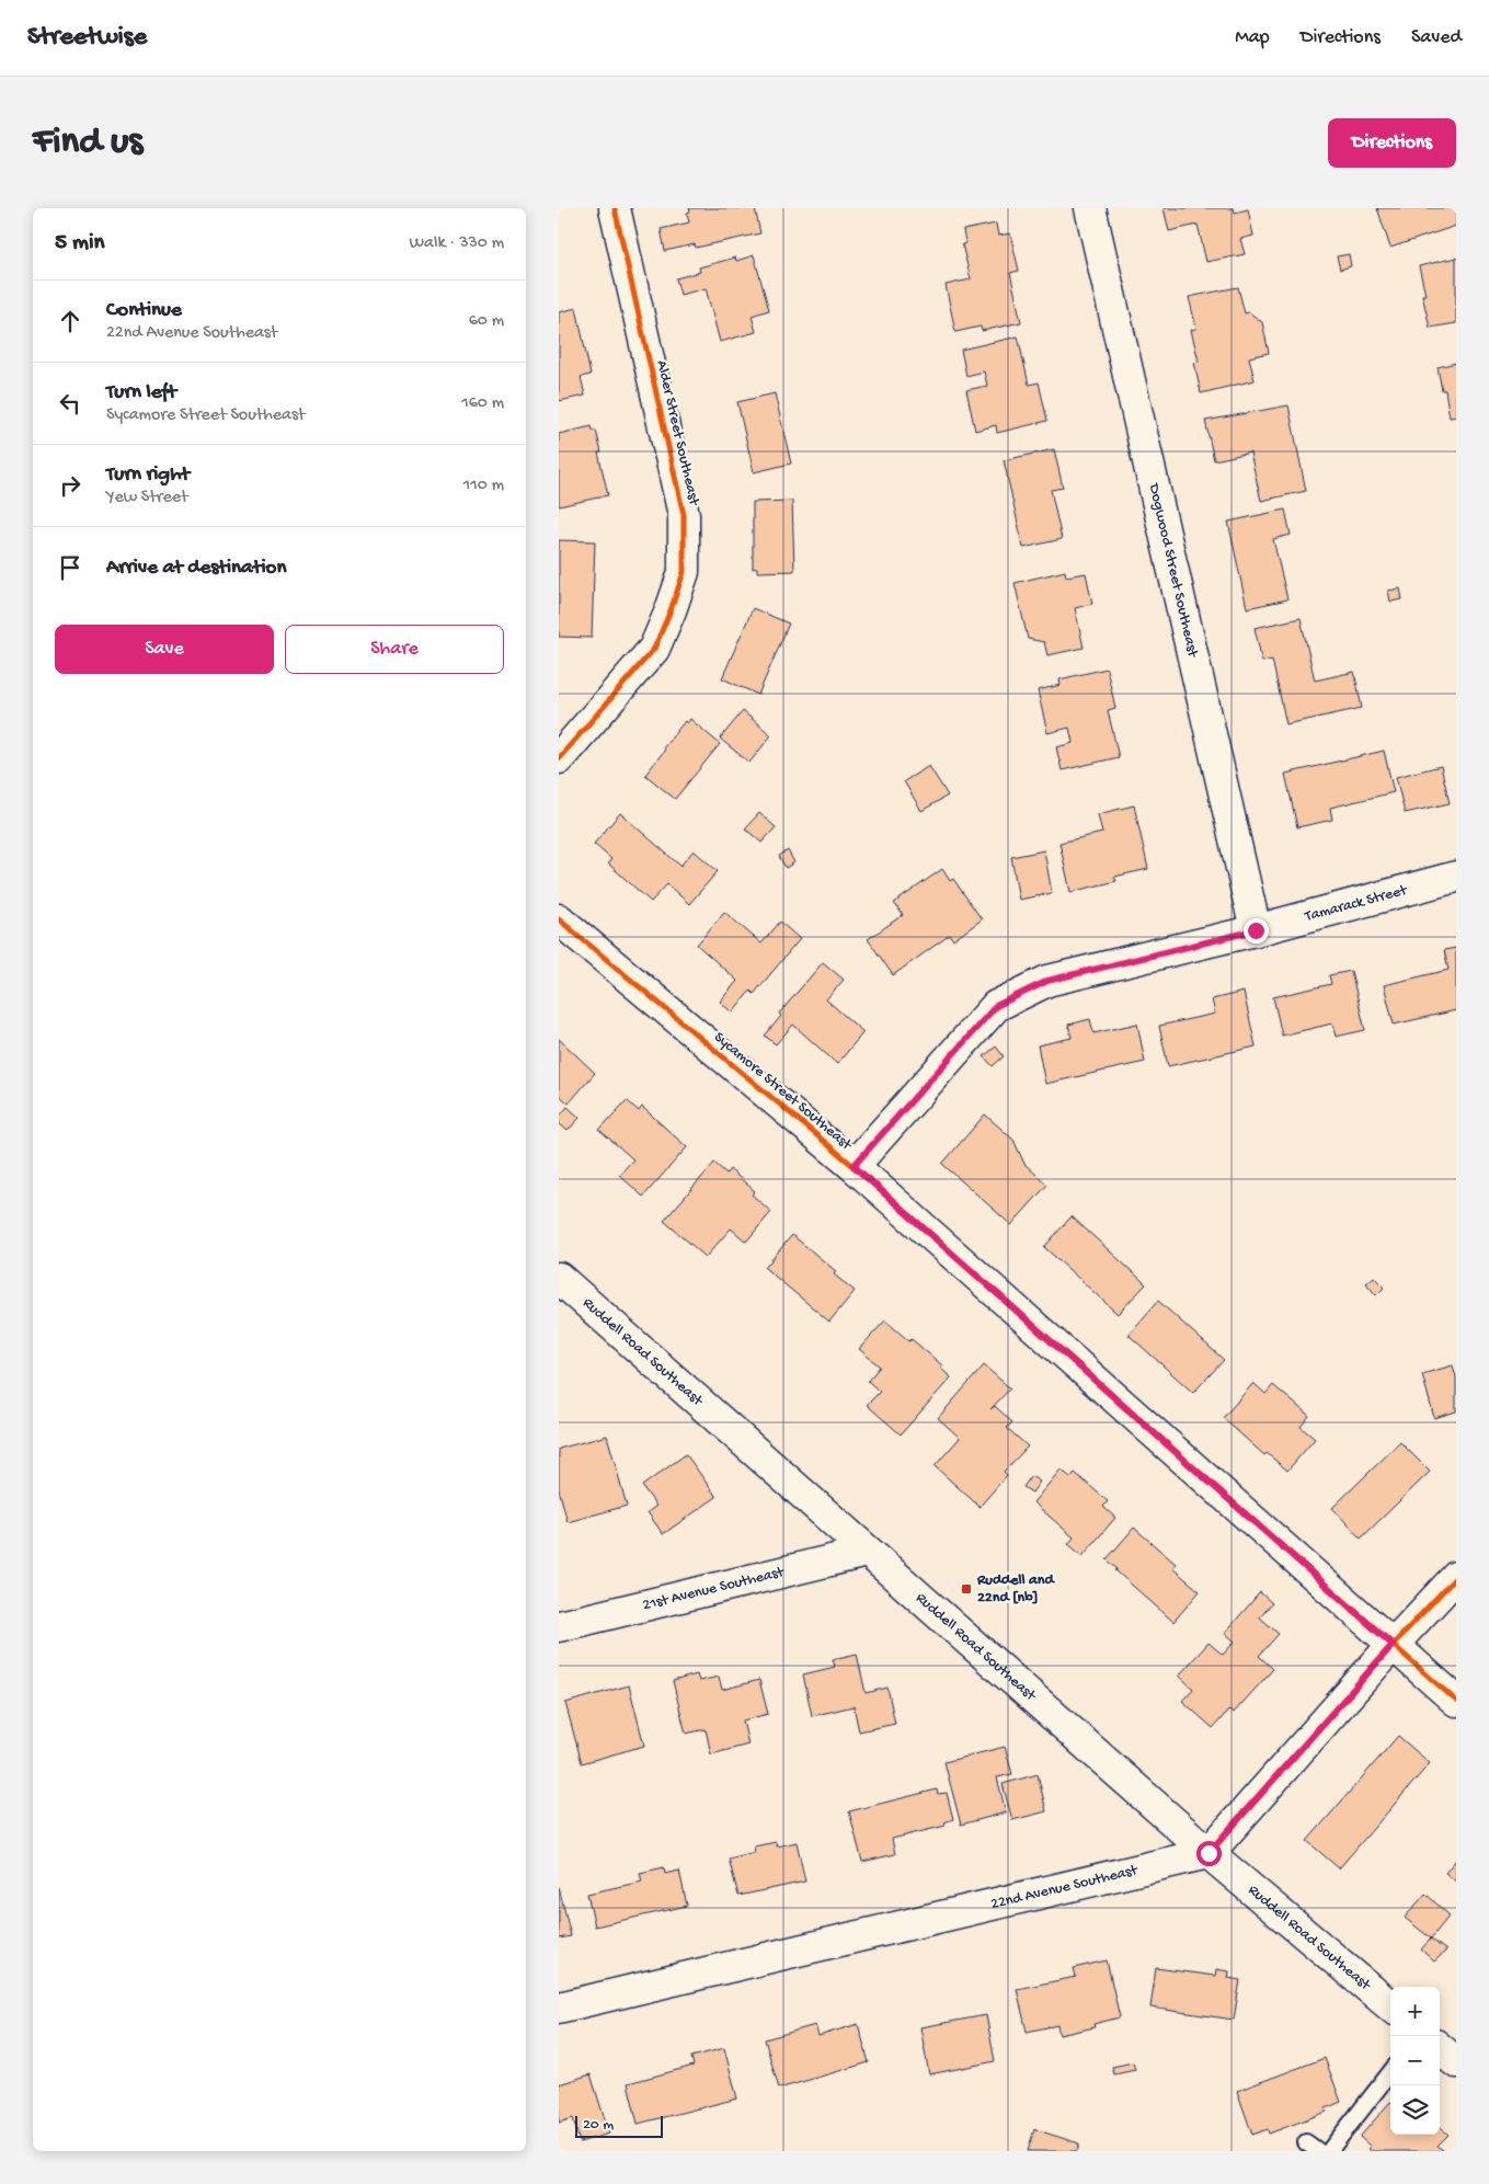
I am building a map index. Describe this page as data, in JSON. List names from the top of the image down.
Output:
{
  "streets": {
    "street": [
      "Alder Street Southeast",
      "Dogwood Street Southeast",
      "Tamarack Street",
      "Sycamore Street Southeast",
      "Ruddell Road Southeast",
      "21st Avenue Southeast",
      "22nd Avenue Southeast"
    ]
  },
  "crossings": [
    ["Dogwood Street Southeast", "Tamarack Street"],
    ["Tamarack Street", "Sycamore Street Southeast"],
    ["Ruddell Road Southeast", "21st Avenue Southeast"],
    ["Ruddell Road Southeast", "22nd Avenue Southeast"]
  ],
  "places": {
    "transit": ["Ruddell and 22nd [nb]"]
  },
  "scale_bar": "20 m",
  "page": {
    "header": "Streetwise",
    "nav": ["Map", "Directions", "Saved"],
    "buttons": [
      "Directions",
      ["Save", "Share"]
    ],
    "title": "Find us",
    "heading": ["5 min", "Walk · 330 m"],
    "list": [
      ["Continue", "22nd Avenue Southeast", "60 m"],
      ["Turn left", "Sycamore Street Southeast", "160 m"],
      ["Turn right", "Yew Street", "110 m"],
      "Arrive at destination"
    ],
    "map_buttons": ["+", "−"],
    "scale": "20 m"
  }
}
